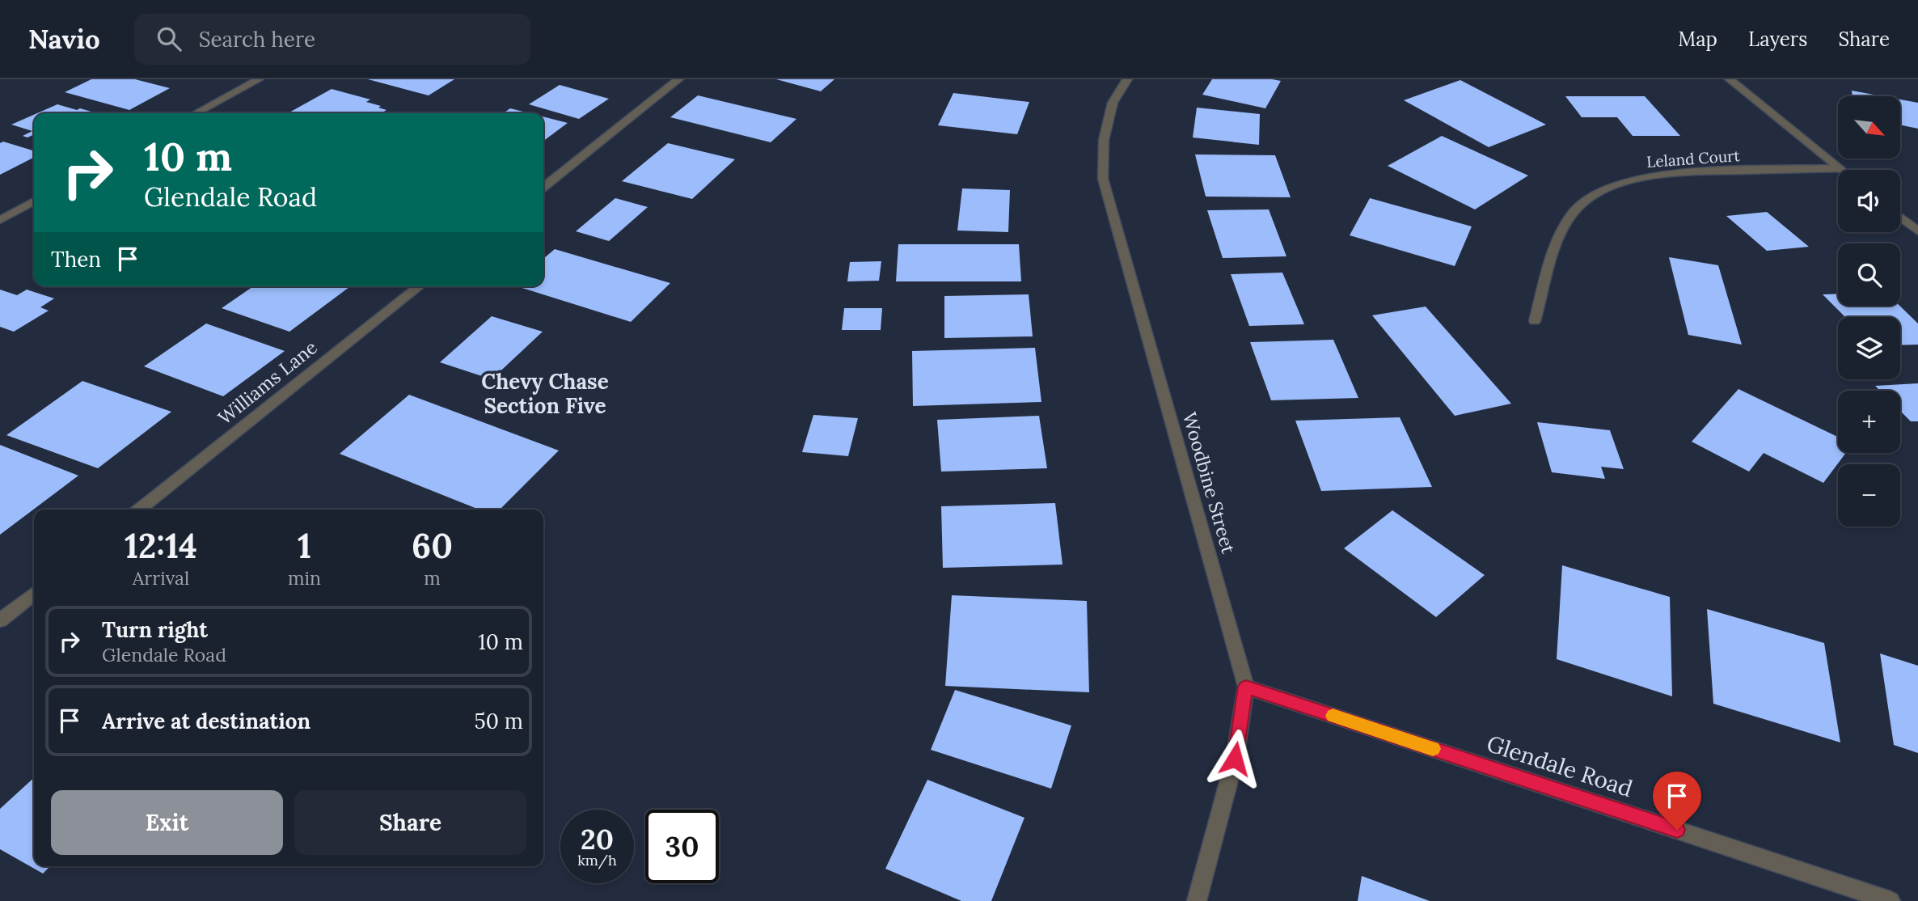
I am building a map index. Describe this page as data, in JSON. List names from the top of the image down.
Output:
{
  "streets": {
    "street": [
      "Leland Court",
      "Williams Lane",
      "Woodbine Street",
      "Glendale Road"
    ]
  },
  "crossings": [
    ["Woodbine Street", "Glendale Road"]
  ],
  "districts": ["Chevy Chase Section Five"],
  "north": "bottom right",
  "page": {
    "header": "Navio",
    "search": "Search here",
    "nav": ["Map", "Layers", "Share"],
    "map_buttons": ["+", "−"],
    "turn": ["10 m", "Glendale Road"],
    "then": "Then",
    "eta": [
      "12:14",
      "Arrival",
      "1",
      "min",
      "60",
      "m"
    ],
    "list": [
      {
        "name": "Turn right",
        "note": "Glendale Road",
        "value": "10 m"
      },
      {
        "name": "Arrive at destination",
        "value": "50 m"
      }
    ],
    "buttons": ["Exit", "Share"],
    "speed": "20 km/h",
    "limit": "30"
  }
}
